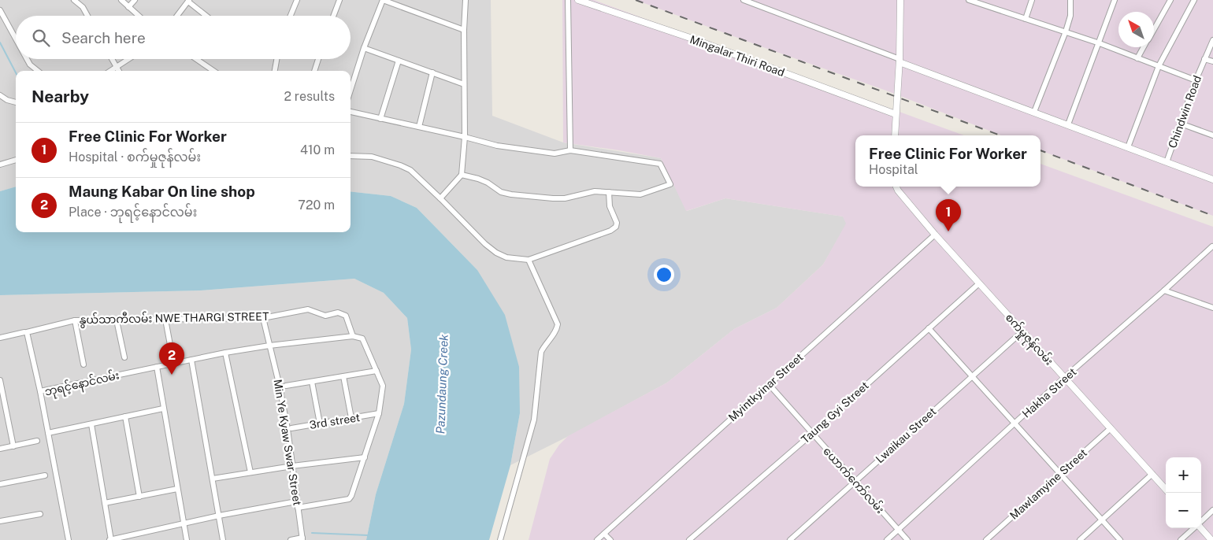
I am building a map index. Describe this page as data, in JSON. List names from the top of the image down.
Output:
{
  "streets": {
    "street": [
      "Mingalar Thiri Road",
      "Chindwin Road",
      "နွယ်သာကီလမ်း NWE THARGI STREET",
      "စက်မှုဇုန်လမ်း",
      "ဘုရင့်နောင်လမ်း",
      "Myintkyinar Street",
      "Hakha Street",
      "Taung Gyi Street",
      "3rd street",
      "Lwaikau Street",
      "Min Ye Kyaw Swar Street",
      "ယောက်ကော်လမ်း",
      "Mawlamyine Street"
    ]
  },
  "crossings": [
    ["နွယ်သာကီလမ်း NWE THARGI STREET", "ဘုရင့်နောင်လမ်း"],
    ["နွယ်သာကီလမ်း NWE THARGI STREET", "Min Ye Kyaw Swar Street"],
    ["စက်မှုဇုန်လမ်း", "Myintkyinar Street"],
    ["စက်မှုဇုန်လမ်း", "Hakha Street"],
    ["စက်မှုဇုန်လမ်း", "Taung Gyi Street"],
    ["စက်မှုဇုန်လမ်း", "Lwaikau Street"],
    ["စက်မှုဇုန်လမ်း", "Mawlamyine Street"],
    ["ဘုရင့်နောင်လမ်း", "Min Ye Kyaw Swar Street"],
    ["Myintkyinar Street", "ယောက်ကော်လမ်း"],
    ["Hakha Street", "ယောက်ကော်လမ်း"],
    ["Taung Gyi Street", "ယောက်ကော်လမ်း"],
    ["Lwaikau Street", "ယောက်ကော်လမ်း"]
  ],
  "water": ["Pazundaung Creek"],
  "north": "top left",
  "page": {
    "search": "Search here",
    "heading": ["Nearby", "2 results"],
    "list": [
      {
        "mark": "1",
        "name": "Free Clinic For Worker",
        "note": "Hospital · စက်မှုဇုန်လမ်း",
        "value": "410 m"
      },
      {
        "mark": "2",
        "name": "Maung Kabar On line shop",
        "note": "Place · ဘုရင့်နောင်လမ်း",
        "value": "720 m"
      }
    ],
    "popup": ["Free Clinic For Worker", "Hospital"],
    "pins": ["1", "2"],
    "map_buttons": ["+", "−"]
  }
}
